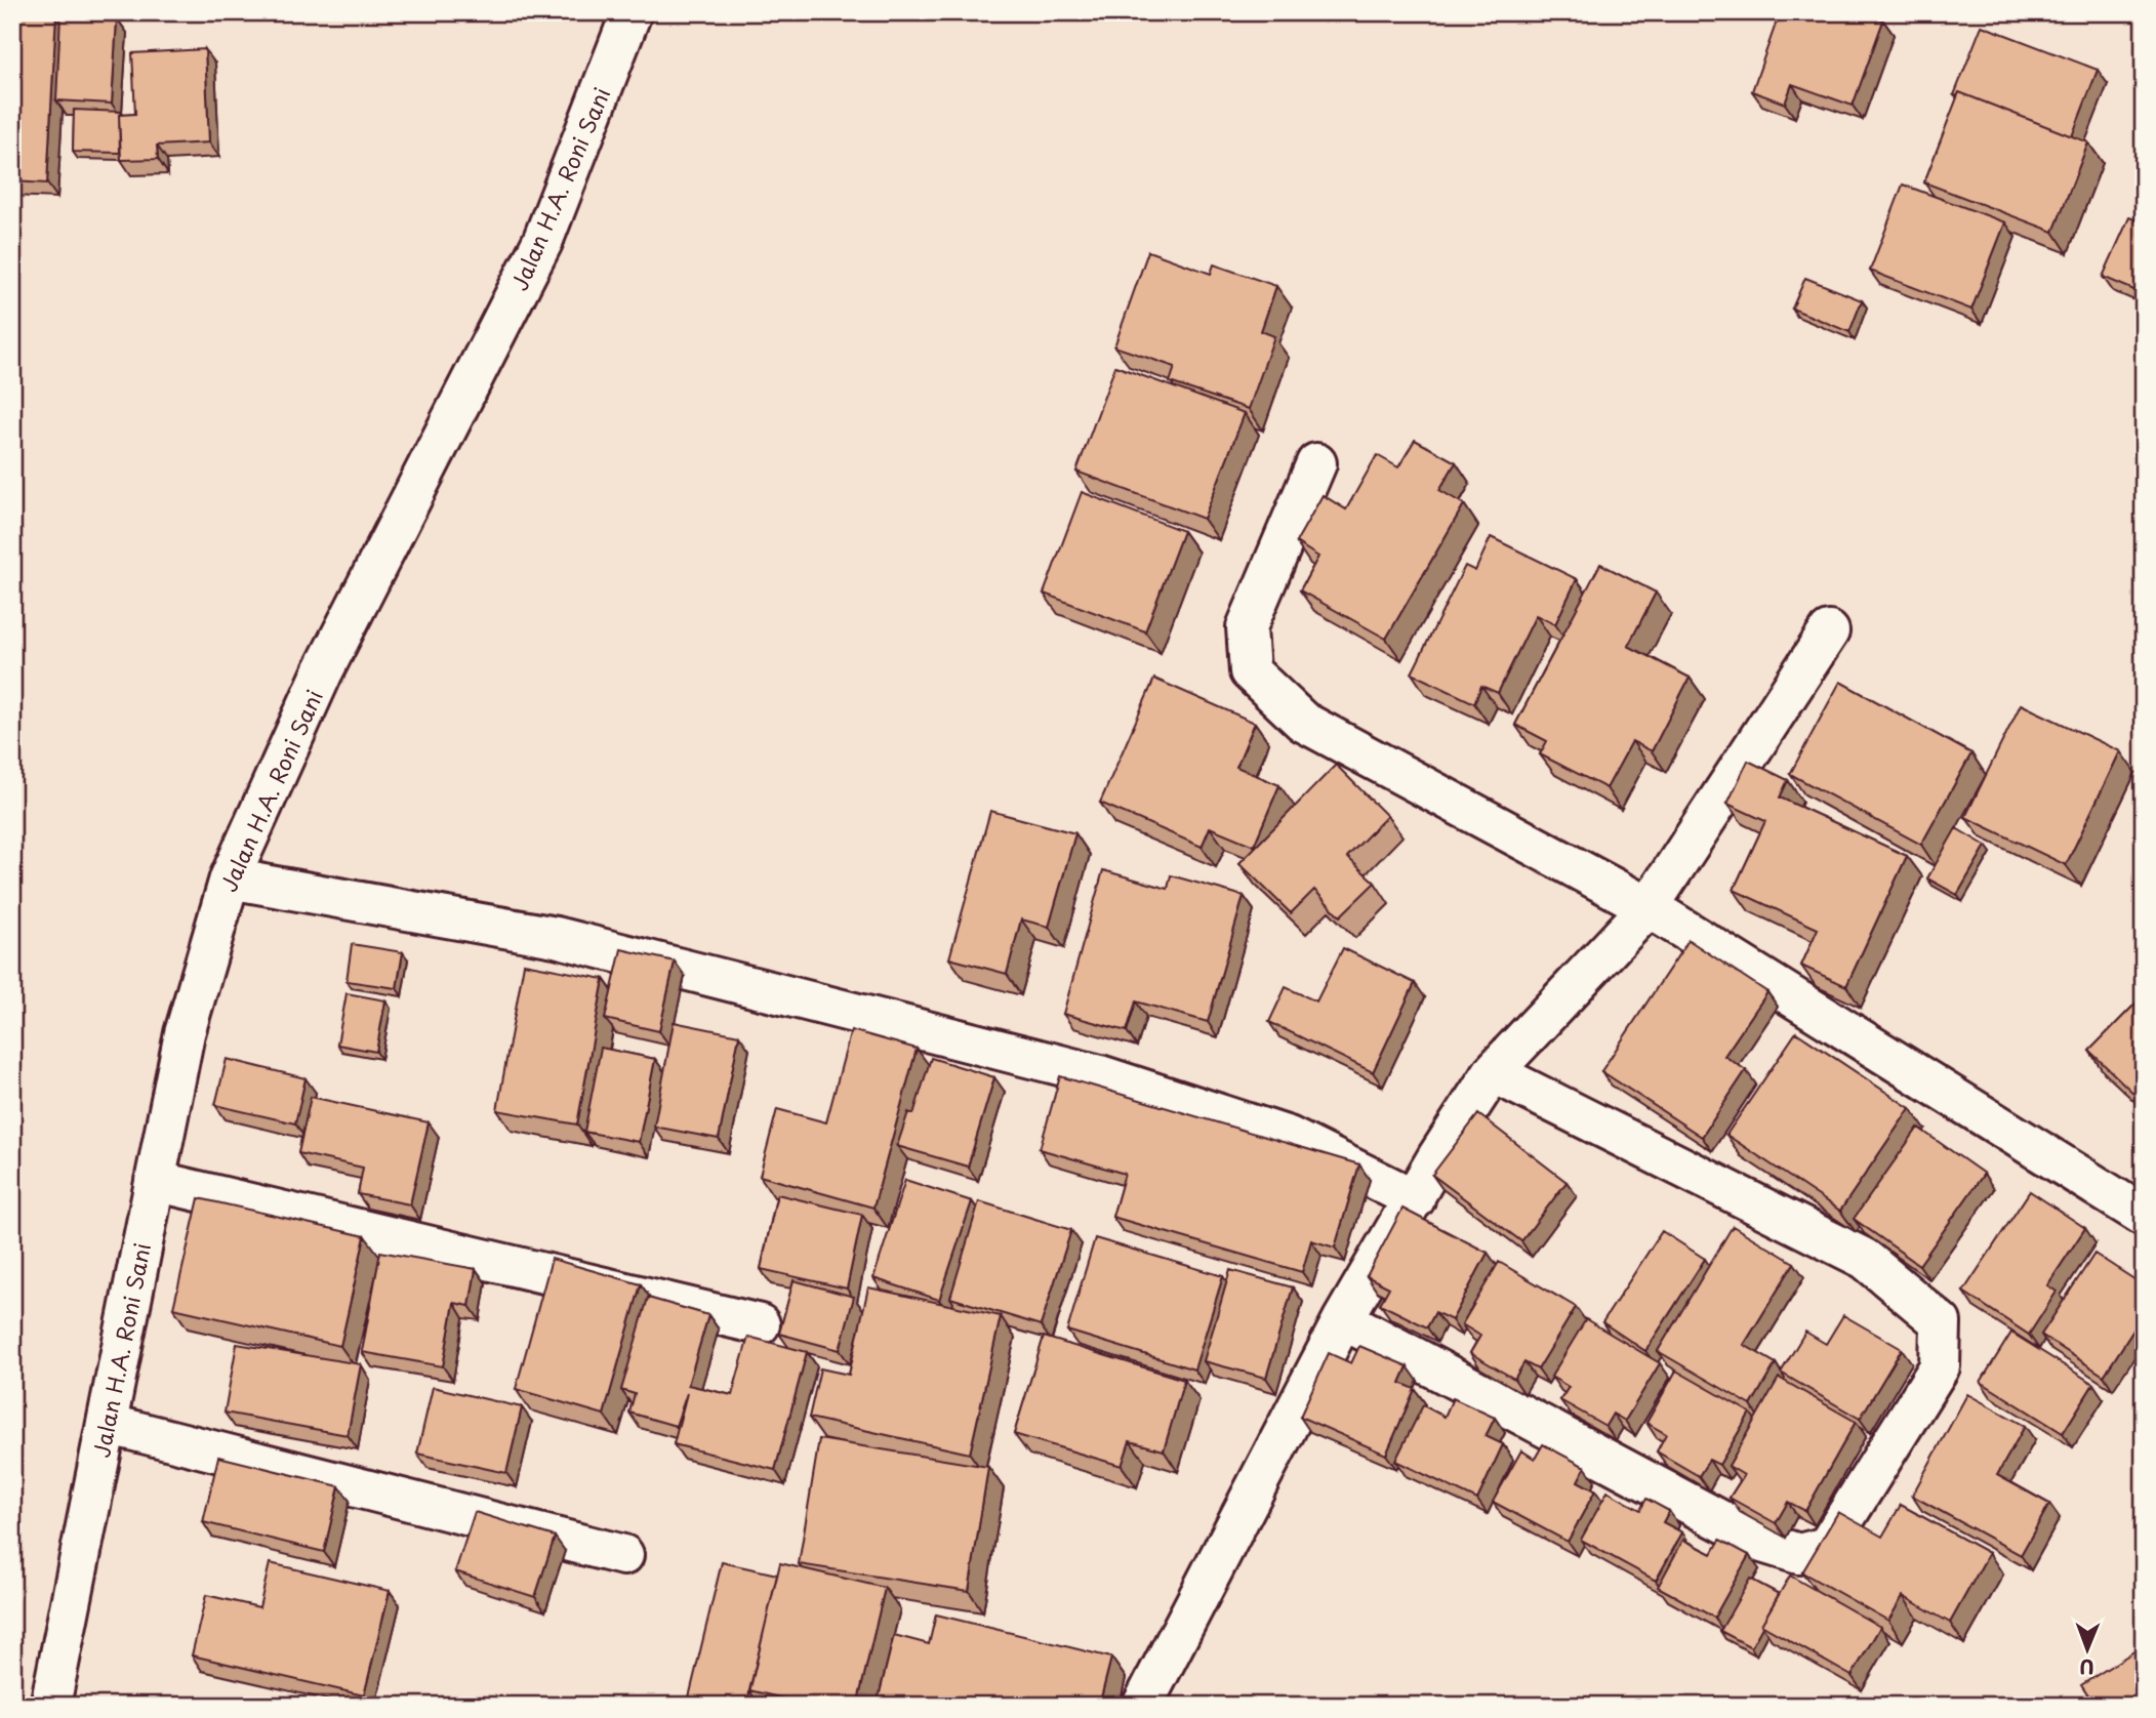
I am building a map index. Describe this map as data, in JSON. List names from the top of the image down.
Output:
{
  "streets": {
    "street": ["Jalan H.A. Roni Sani"]
  },
  "north": "bottom"
}
